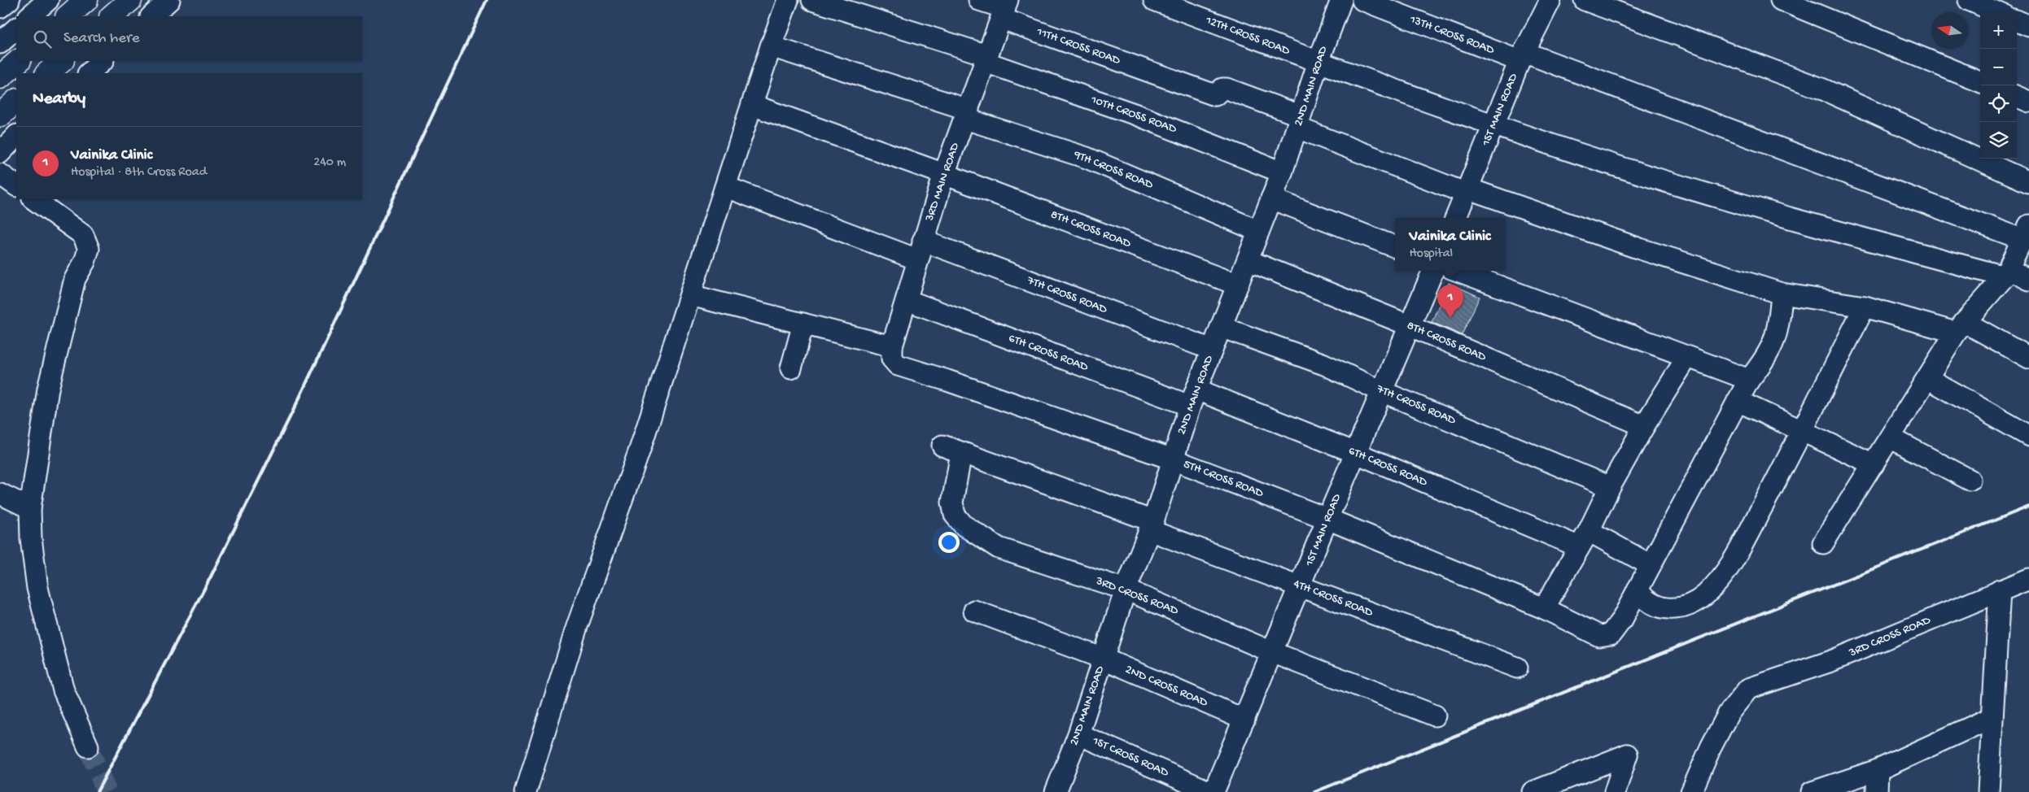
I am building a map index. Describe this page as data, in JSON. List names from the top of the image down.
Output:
{
  "streets": {
    "street": [
      "13TH CROSS ROAD",
      "12TH CROSS ROAD",
      "11TH CROSS ROAD",
      "2ND MAIN ROAD",
      "1ST MAIN ROAD",
      "10TH CROSS ROAD",
      "9TH CROSS ROAD",
      "3RD MAIN ROAD",
      "8TH CROSS ROAD",
      "7TH CROSS ROAD",
      "6TH CROSS ROAD",
      "5TH CROSS ROAD",
      "3RD CROSS ROAD",
      "4TH CROSS ROAD",
      "2ND CROSS ROAD",
      "1ST CROSS ROAD"
    ]
  },
  "crossings": [
    ["13TH CROSS ROAD", "1ST MAIN ROAD"],
    ["12TH CROSS ROAD", "2ND MAIN ROAD"],
    ["12TH CROSS ROAD", "1ST MAIN ROAD"],
    ["11TH CROSS ROAD", "2ND MAIN ROAD"],
    ["11TH CROSS ROAD", "1ST MAIN ROAD"],
    ["11TH CROSS ROAD", "3RD MAIN ROAD"],
    ["2ND MAIN ROAD", "10TH CROSS ROAD"],
    ["2ND MAIN ROAD", "9TH CROSS ROAD"],
    ["2ND MAIN ROAD", "8TH CROSS ROAD"],
    ["2ND MAIN ROAD", "7TH CROSS ROAD"],
    ["2ND MAIN ROAD", "6TH CROSS ROAD"],
    ["2ND MAIN ROAD", "5TH CROSS ROAD"],
    ["2ND MAIN ROAD", "3RD CROSS ROAD"],
    ["2ND MAIN ROAD", "4TH CROSS ROAD"],
    ["2ND MAIN ROAD", "2ND CROSS ROAD"],
    ["2ND MAIN ROAD", "1ST CROSS ROAD"],
    ["1ST MAIN ROAD", "8TH CROSS ROAD"],
    ["1ST MAIN ROAD", "7TH CROSS ROAD"],
    ["1ST MAIN ROAD", "6TH CROSS ROAD"],
    ["1ST MAIN ROAD", "5TH CROSS ROAD"],
    ["1ST MAIN ROAD", "3RD CROSS ROAD"],
    ["1ST MAIN ROAD", "4TH CROSS ROAD"],
    ["1ST MAIN ROAD", "2ND CROSS ROAD"],
    ["1ST MAIN ROAD", "1ST CROSS ROAD"],
    ["10TH CROSS ROAD", "3RD MAIN ROAD"],
    ["9TH CROSS ROAD", "3RD MAIN ROAD"],
    ["3RD MAIN ROAD", "8TH CROSS ROAD"],
    ["3RD MAIN ROAD", "7TH CROSS ROAD"],
    ["3RD MAIN ROAD", "6TH CROSS ROAD"],
    ["3RD MAIN ROAD", "5TH CROSS ROAD"],
    ["3RD CROSS ROAD", "4TH CROSS ROAD"]
  ],
  "north": "left",
  "page": {
    "map_buttons": ["+", "−"],
    "search": "Search here",
    "heading": "Nearby",
    "list": [
      {
        "mark": "1",
        "name": "Vainika Clinic",
        "note": "Hospital · 8th Cross Road",
        "value": "240 m"
      }
    ],
    "popup": ["Vainika Clinic", "Hospital"],
    "pins": "1"
  }
}
